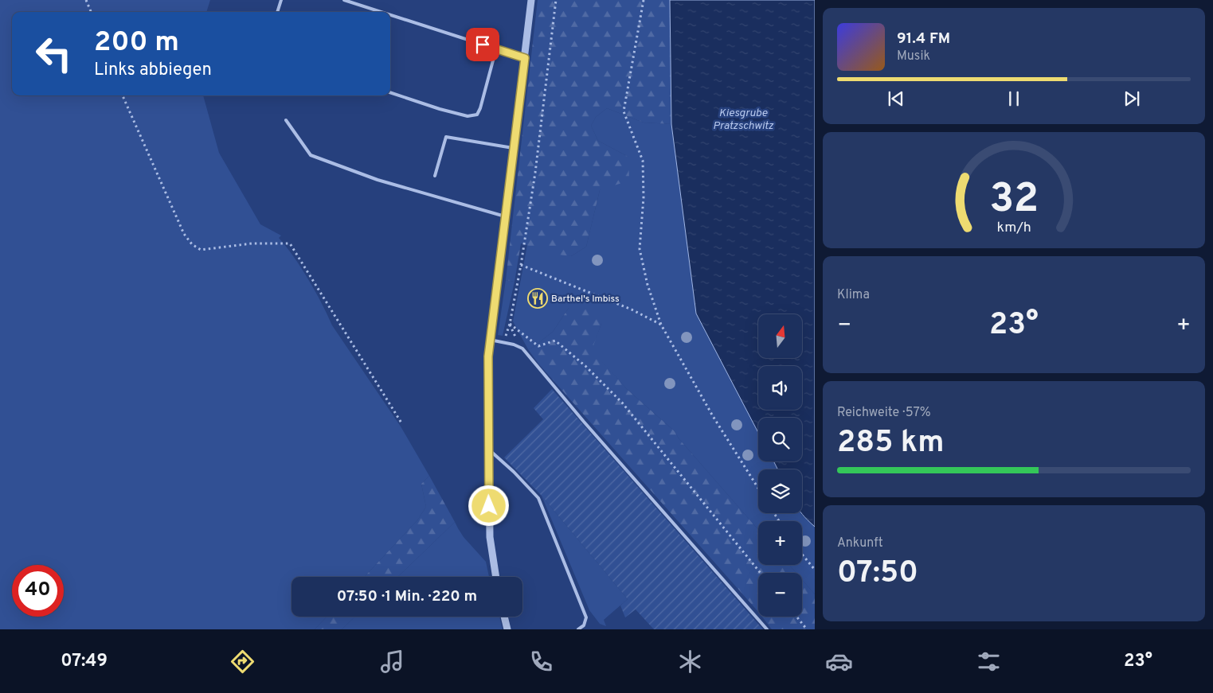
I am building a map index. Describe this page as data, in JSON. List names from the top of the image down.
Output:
{
  "water": ["Kiesgrube Pratzschwitz"],
  "places": {
    "restaurant": ["Barthel's Imbiss"]
  },
  "north": "top",
  "page": {
    "turn": ["200 m", "Links abbiegen"],
    "song": ["91.4 FM", "Musik"],
    "tile": [
      "Klima",
      ["Reichweite · 57%", "285 km"],
      ["Ankunft", "07:50"]
    ],
    "heat": ["−", "23°", "+"],
    "map_buttons": ["+", "−"],
    "limit": "40",
    "trip": "07:50 · 1 Min. · 220 m",
    "tabs": ["07:49", "23°"],
    "gauge": ["32", "km/h"]
  }
}
